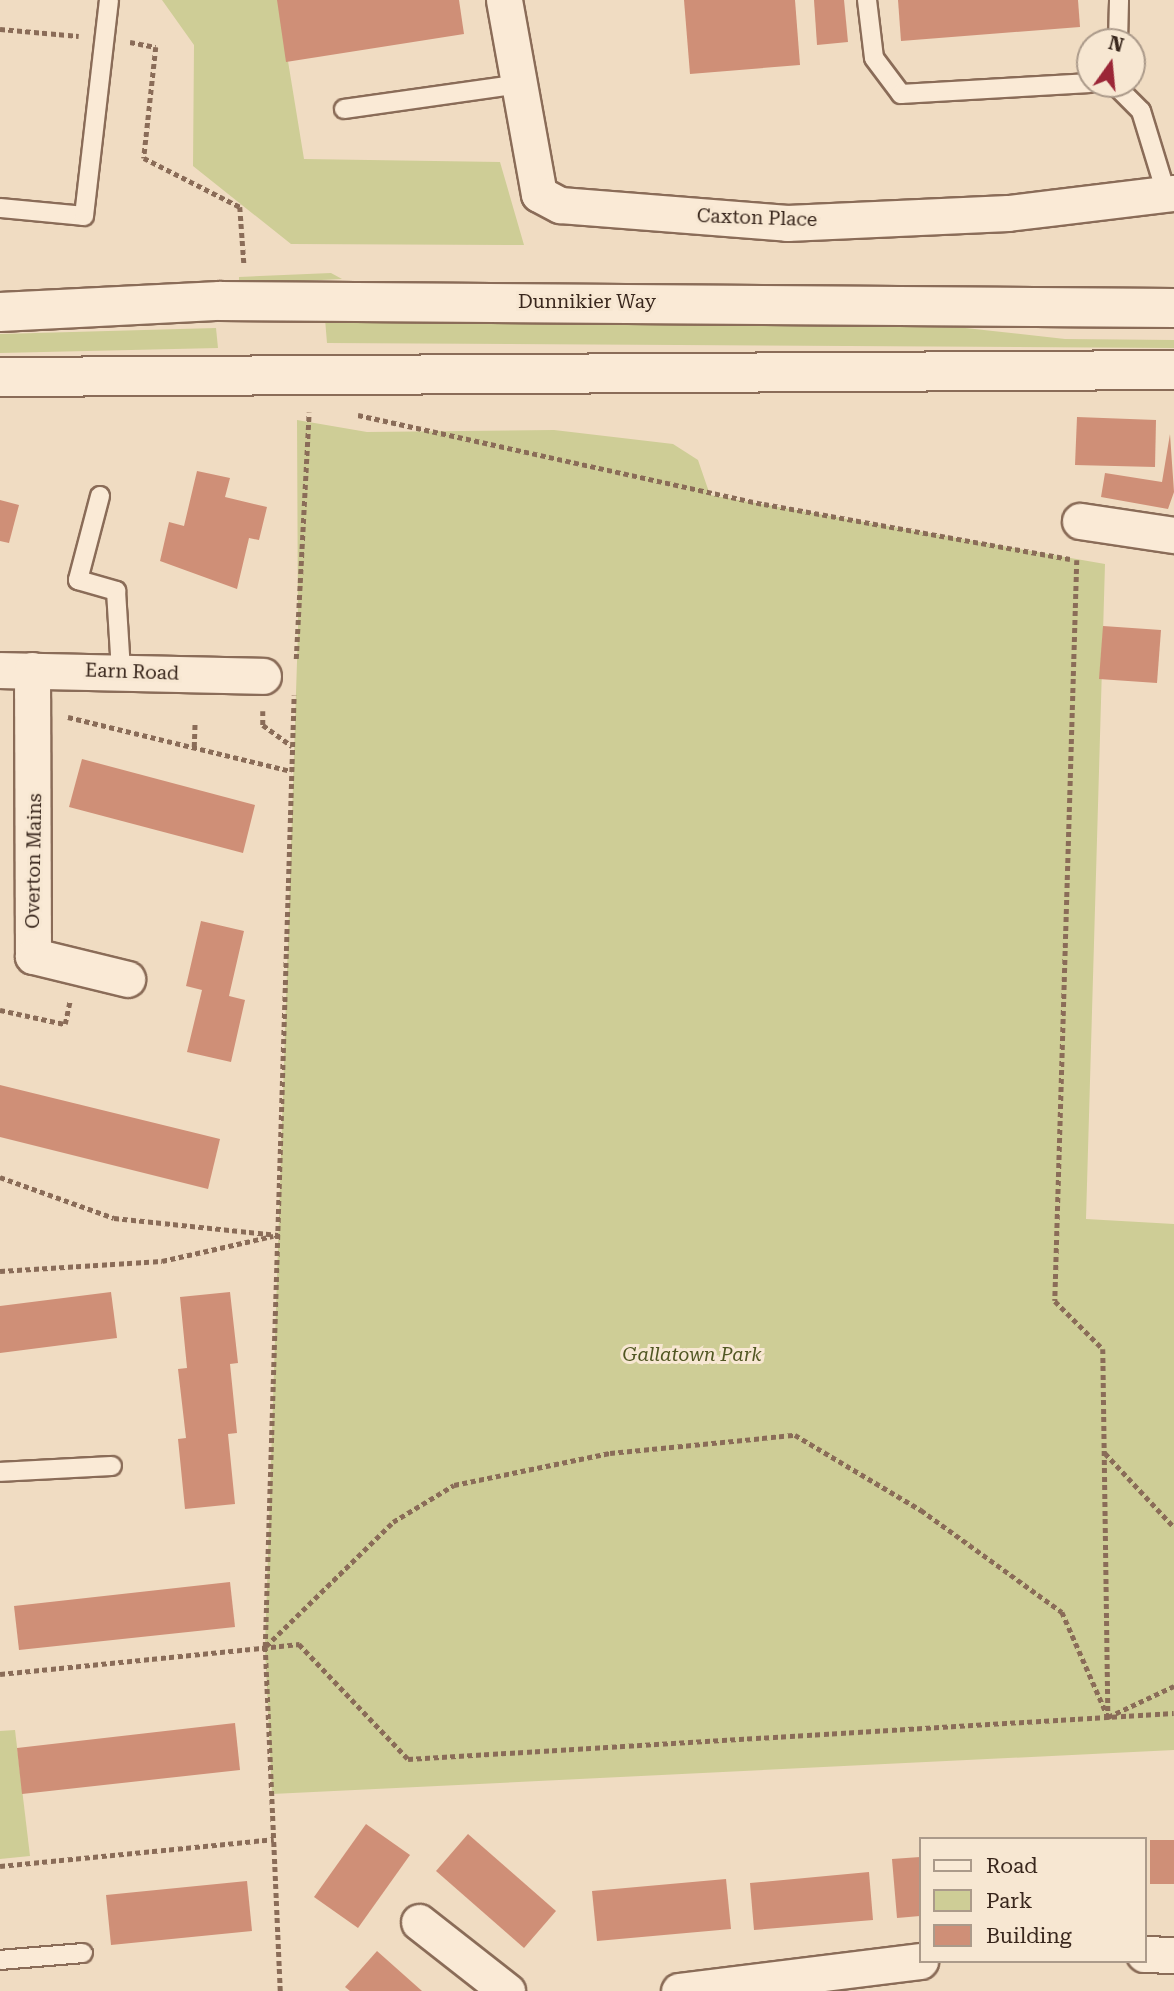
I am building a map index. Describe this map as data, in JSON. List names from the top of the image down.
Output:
{
  "streets": {
    "main road": ["Dunnikier Way"],
    "street": ["Caxton Place", "Earn Road", "Overton Mains"]
  },
  "crossings": [
    ["Earn Road", "Overton Mains"]
  ],
  "parks": ["Gallatown Park"],
  "legend": ["Road", "Park", "Building"],
  "north": "top"
}
